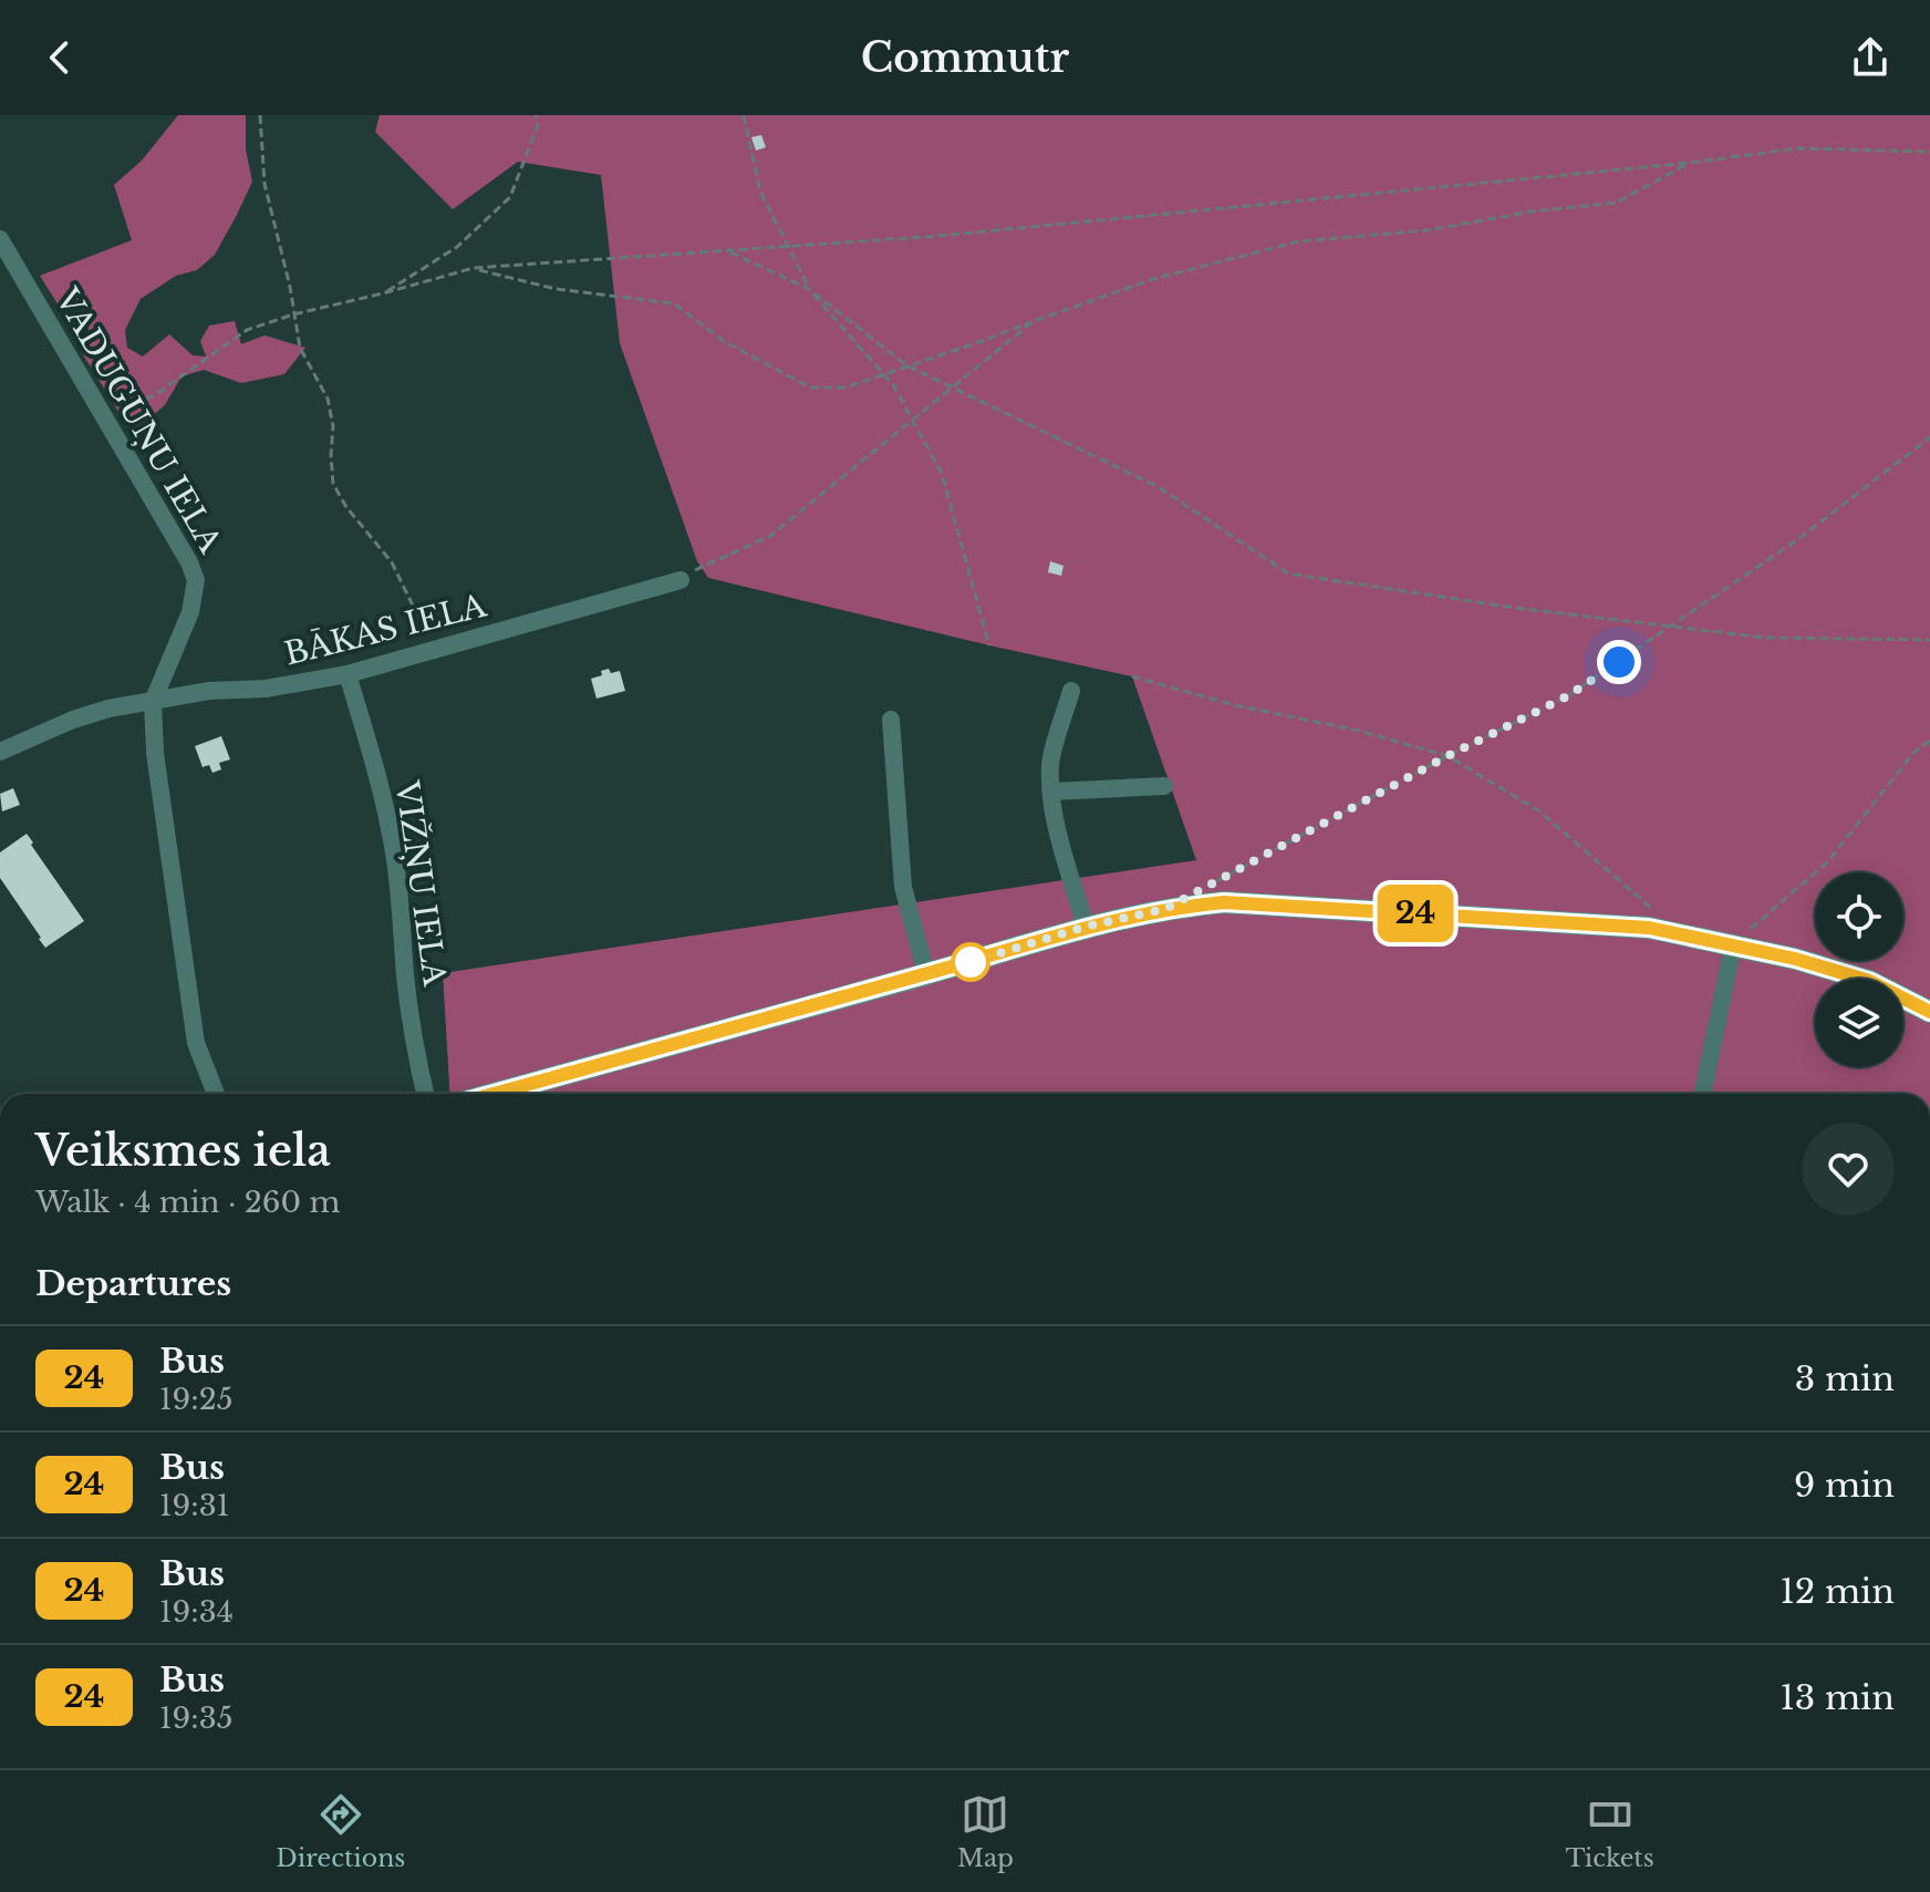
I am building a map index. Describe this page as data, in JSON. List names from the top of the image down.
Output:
{
  "streets": {
    "street": ["VADUGUŅU IELA", "BĀKAS IELA", "VIŽŅU IELA"]
  },
  "crossings": [
    ["VADUGUŅU IELA", "BĀKAS IELA"],
    ["BĀKAS IELA", "VIŽŅU IELA"]
  ],
  "lines": ["bus line 24"],
  "page": {
    "header": "Commutr",
    "on_map": "24",
    "heading": [
      ["Veiksmes iela", "Walk · 4 min · 260 m"],
      "Departures"
    ],
    "list": [
      {
        "mark": "24",
        "name": "Bus",
        "note": "19:25",
        "value": "3 min"
      },
      {
        "mark": "24",
        "name": "Bus",
        "note": "19:31",
        "value": "9 min"
      },
      {
        "mark": "24",
        "name": "Bus",
        "note": "19:34",
        "value": "12 min"
      },
      {
        "mark": "24",
        "name": "Bus",
        "note": "19:35",
        "value": "13 min"
      }
    ],
    "tabs": ["Directions", "Map", "Tickets"]
  }
}
